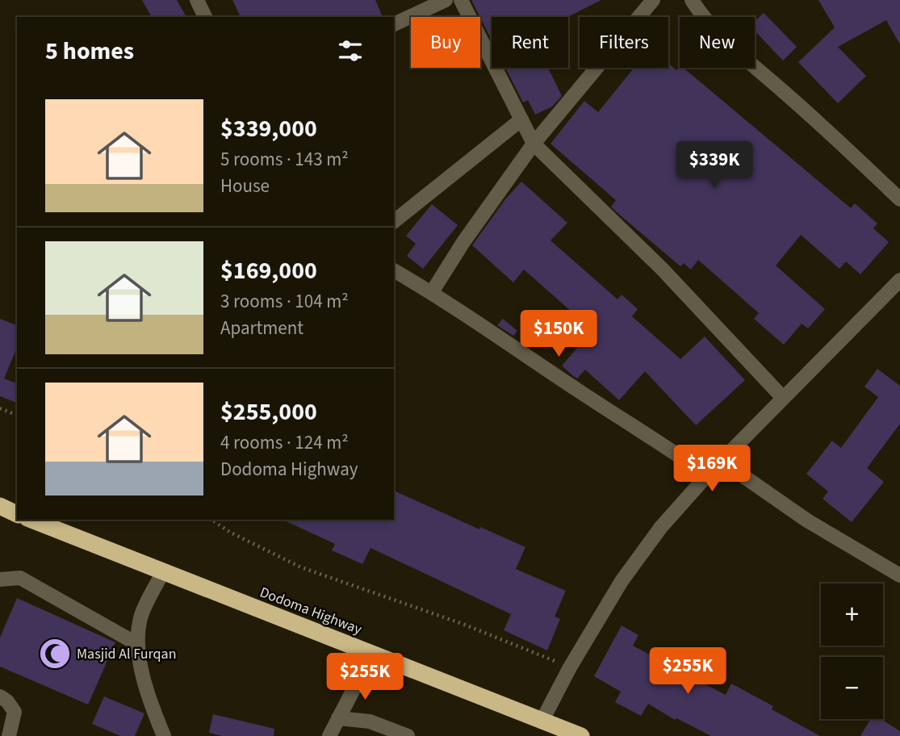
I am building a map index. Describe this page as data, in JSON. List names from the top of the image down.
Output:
{
  "streets": {
    "highway": ["Dodoma Highway"]
  },
  "places": {
    "mosque": ["Masjid Al Furqan"]
  },
  "page": {
    "chip": [
      "Buy",
      "Rent",
      "Filters",
      "New"
    ],
    "heading": "5 homes",
    "list": [
      {
        "name": "$339,000",
        "note": "5 rooms · 143 m² · House"
      },
      {
        "name": "$169,000",
        "note": "3 rooms · 104 m² · Apartment"
      },
      {
        "name": "$255,000",
        "note": "4 rooms · 124 m² · Dodoma Highway"
      }
    ],
    "price": [
      "$339K",
      "$150K",
      "$169K",
      "$255K",
      "$255K"
    ],
    "map_buttons": ["+", "−"]
  }
}
